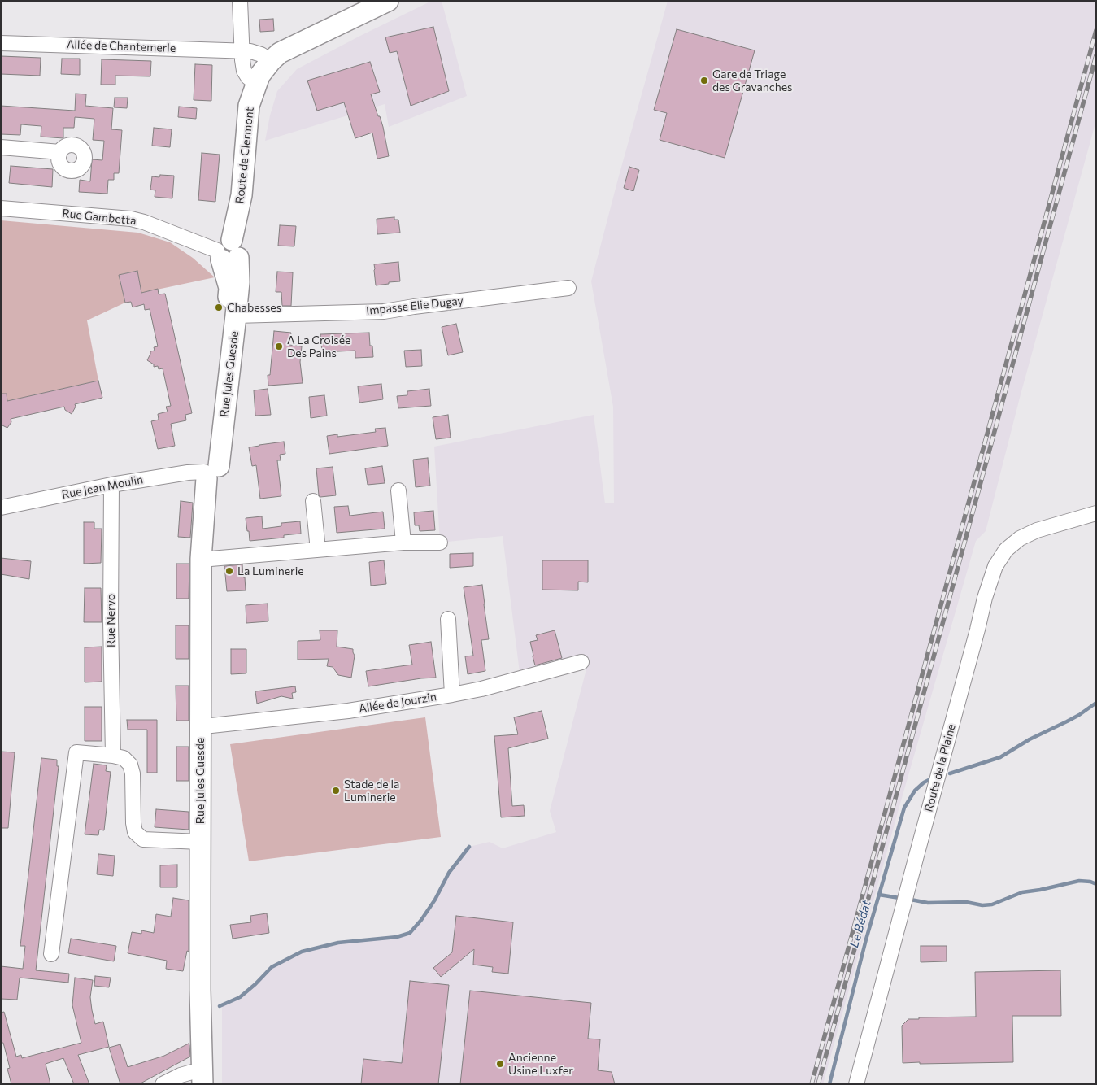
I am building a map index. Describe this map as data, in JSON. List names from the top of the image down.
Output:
{
  "streets": {
    "main road": ["Route de Clermont", "Rue Jules Guesde"],
    "street": [
      "Allée de Chantemerle",
      "Rue Gambetta",
      "Impasse Elie Dugay",
      "Rue Jean Moulin",
      "Rue Nervo",
      "Allée de Jourzin",
      "Route de la Plaine"
    ]
  },
  "crossings": [
    ["Allée de Chantemerle", "Route de Clermont"],
    ["Route de Clermont", "Rue Gambetta"],
    ["Route de Clermont", "Rue Jules Guesde"],
    ["Rue Gambetta", "Rue Jules Guesde"],
    ["Impasse Elie Dugay", "Rue Jules Guesde"],
    ["Rue Jules Guesde", "Rue Jean Moulin"],
    ["Rue Jules Guesde", "Allée de Jourzin"],
    ["Rue Jean Moulin", "Rue Nervo"]
  ],
  "water": ["Le Bédat"],
  "places": [
    "Gare de Triage des Gravanches",
    "Chabesses",
    "A La Croisée Des Pains",
    "La Luminerie",
    "Stade de la Luminerie",
    "Ancienne Usine Luxfer"
  ]
}
